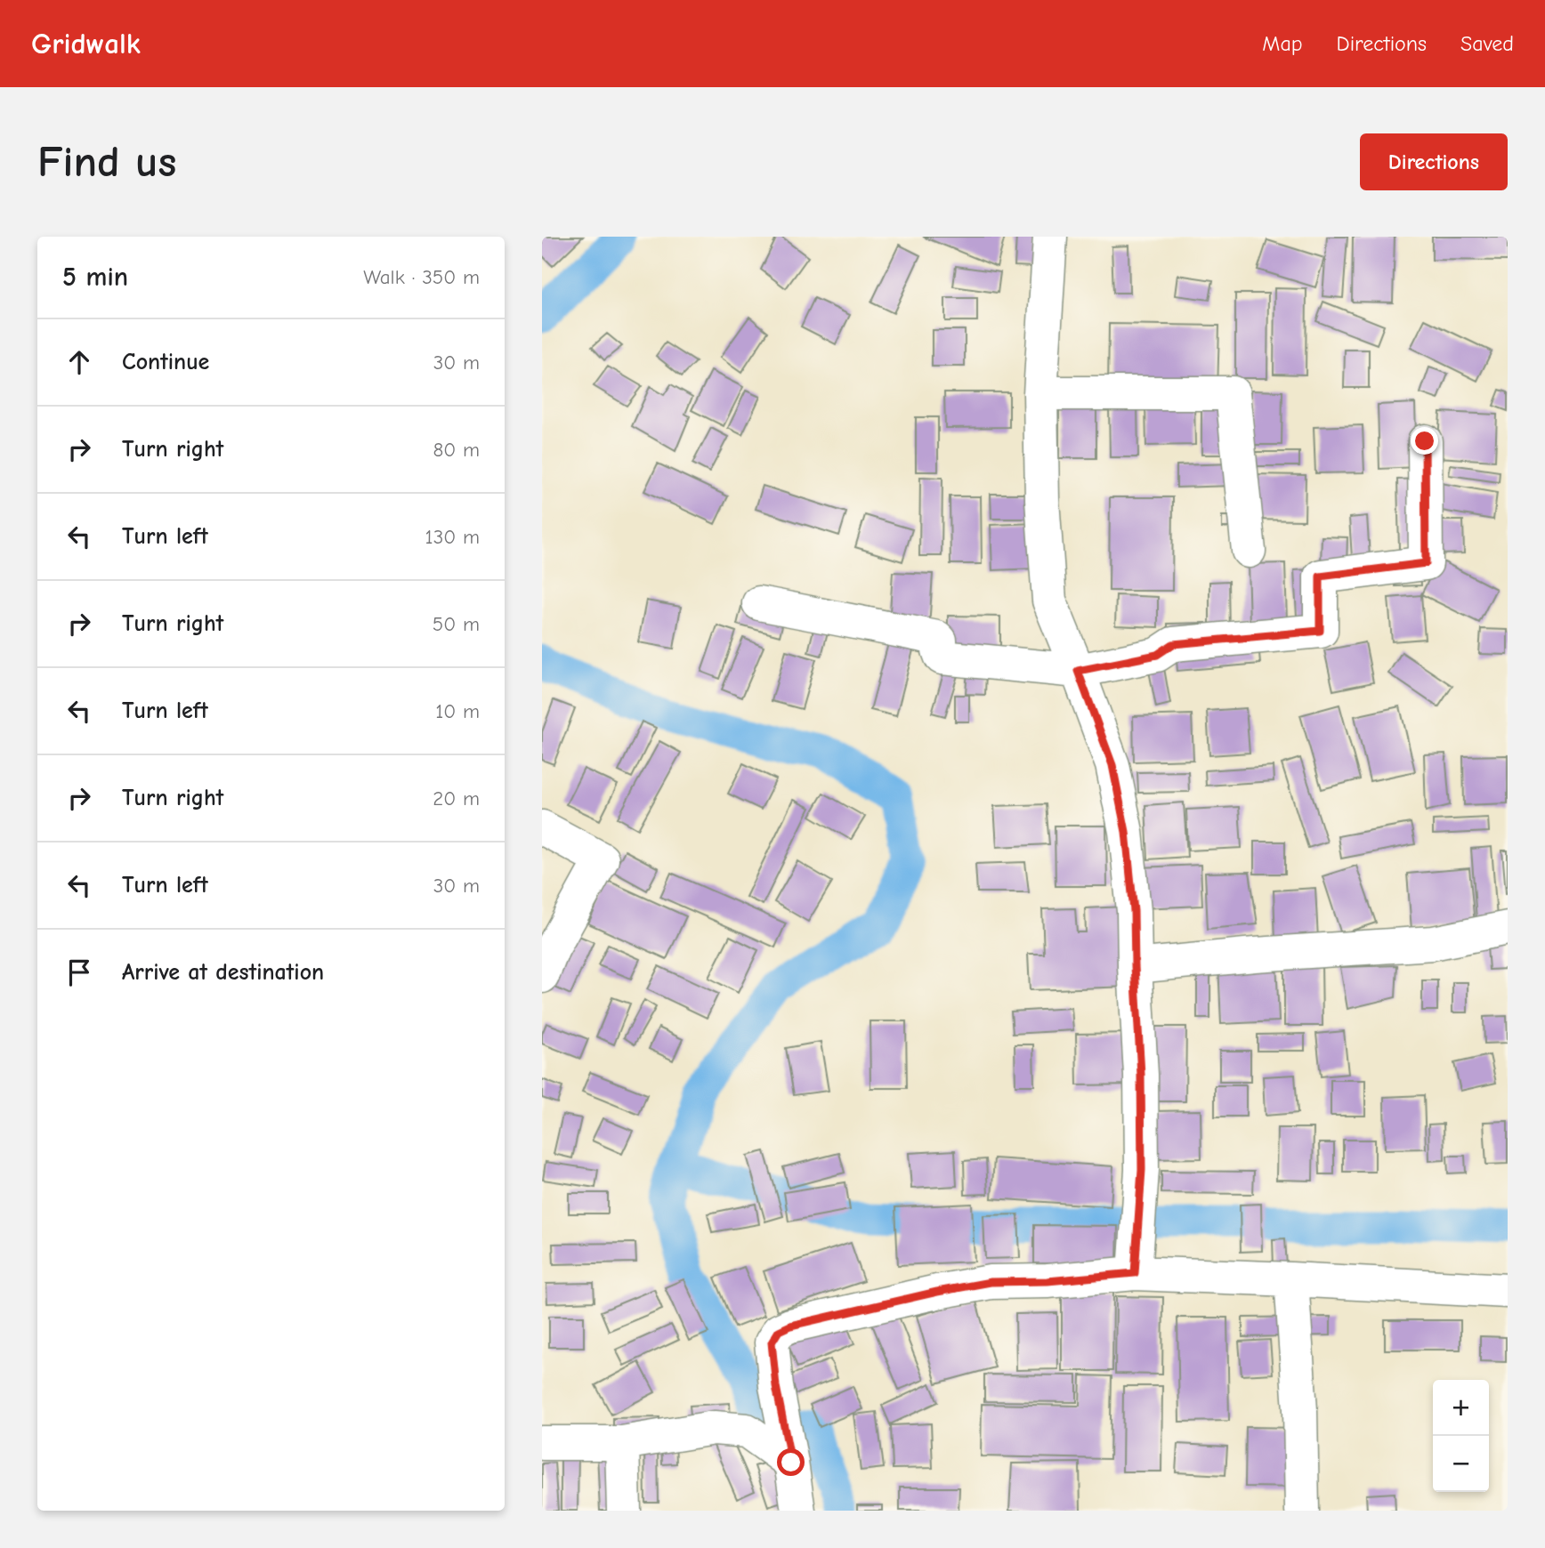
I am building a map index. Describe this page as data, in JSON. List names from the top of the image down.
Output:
{
  "page": {
    "header": "Gridwalk",
    "nav": ["Map", "Directions", "Saved"],
    "buttons": "Directions",
    "title": "Find us",
    "heading": ["5 min", "Walk · 350 m"],
    "list": [
      ["Continue", "30 m"],
      ["Turn right", "80 m"],
      ["Turn left", "130 m"],
      ["Turn right", "50 m"],
      ["Turn left", "10 m"],
      ["Turn right", "20 m"],
      ["Turn left", "30 m"],
      "Arrive at destination"
    ],
    "map_buttons": ["+", "−"]
  }
}
